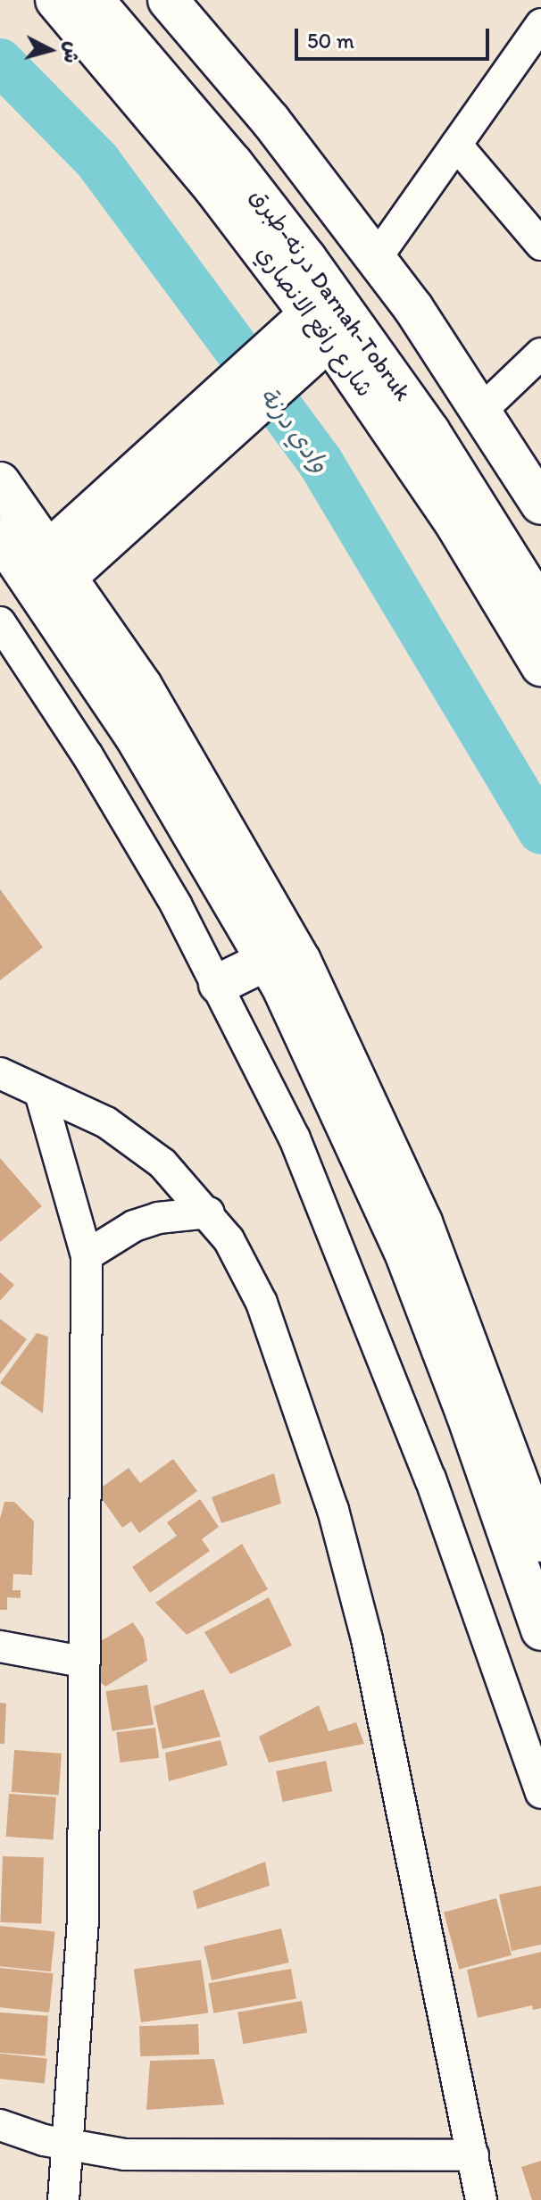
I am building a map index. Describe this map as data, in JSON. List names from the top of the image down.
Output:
{
  "streets": {
    "street": ["درنه-طبرق Darnah-Tobruk", "شارع رافع الانصاري"]
  },
  "crossings": [
    ["درنه-طبرق Darnah-Tobruk", "شارع رافع الانصاري"]
  ],
  "water": ["وادي درنة"],
  "scale_bar": "50 m",
  "north": "right"
}
